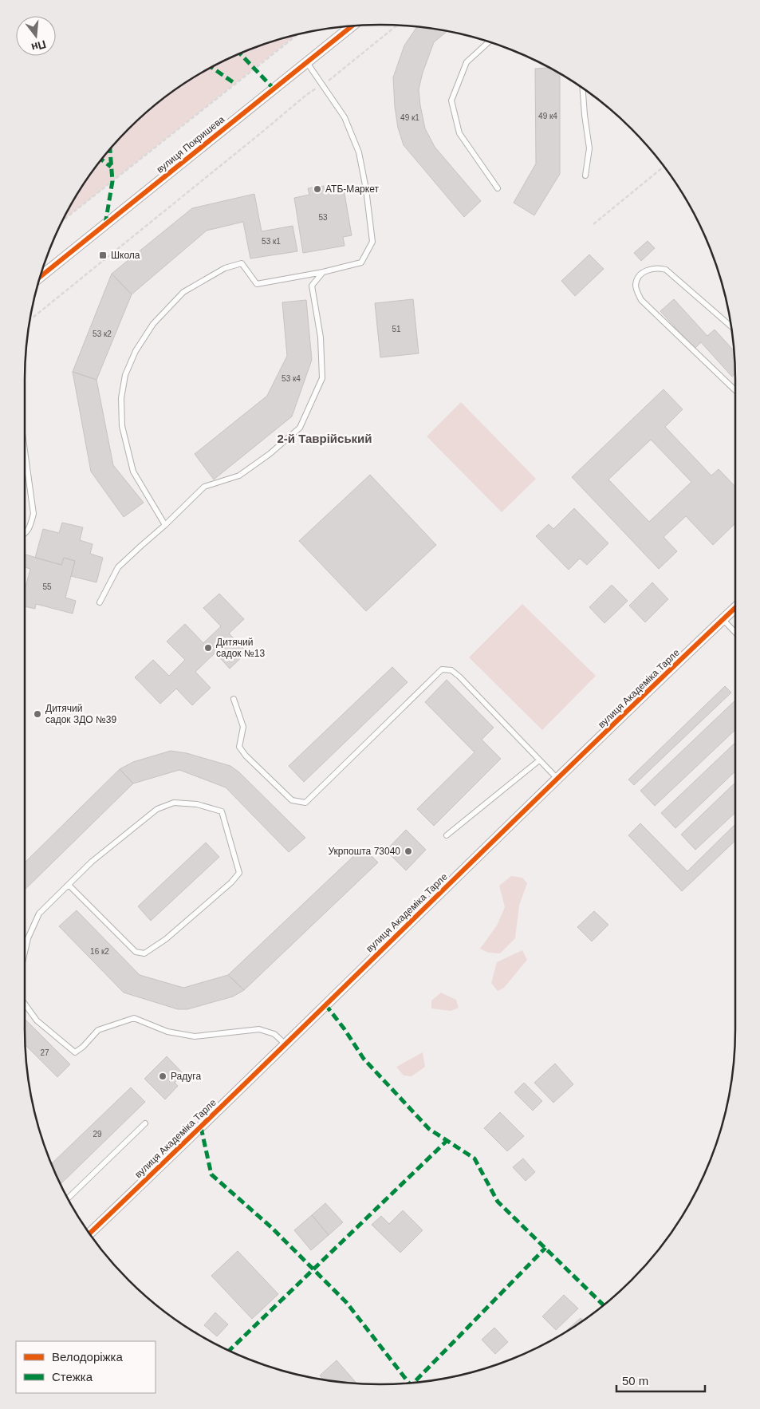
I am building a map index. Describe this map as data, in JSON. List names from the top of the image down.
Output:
{
  "streets": {
    "street": ["вулиця Покришева", "вулиця Академіка Тарле"]
  },
  "districts": ["2-й Таврійський"],
  "places": {
    "other": [
      "АТБ-Маркет",
      "Дитячий садок №13",
      "Дитячий садок ЗДО №39",
      "Укрпошта 73040",
      "Радуга"
    ],
    "transit": ["Школа"]
  },
  "house_numbers": [
    "49 к4",
    "49 к1",
    "53",
    "53 к1",
    "51",
    "53 к2",
    "53 к4",
    "55",
    "16 к2",
    "27",
    "29"
  ],
  "legend": ["Велодоріжка", "Стежка"],
  "scale_bar": "50 m",
  "north": "bottom"
}
